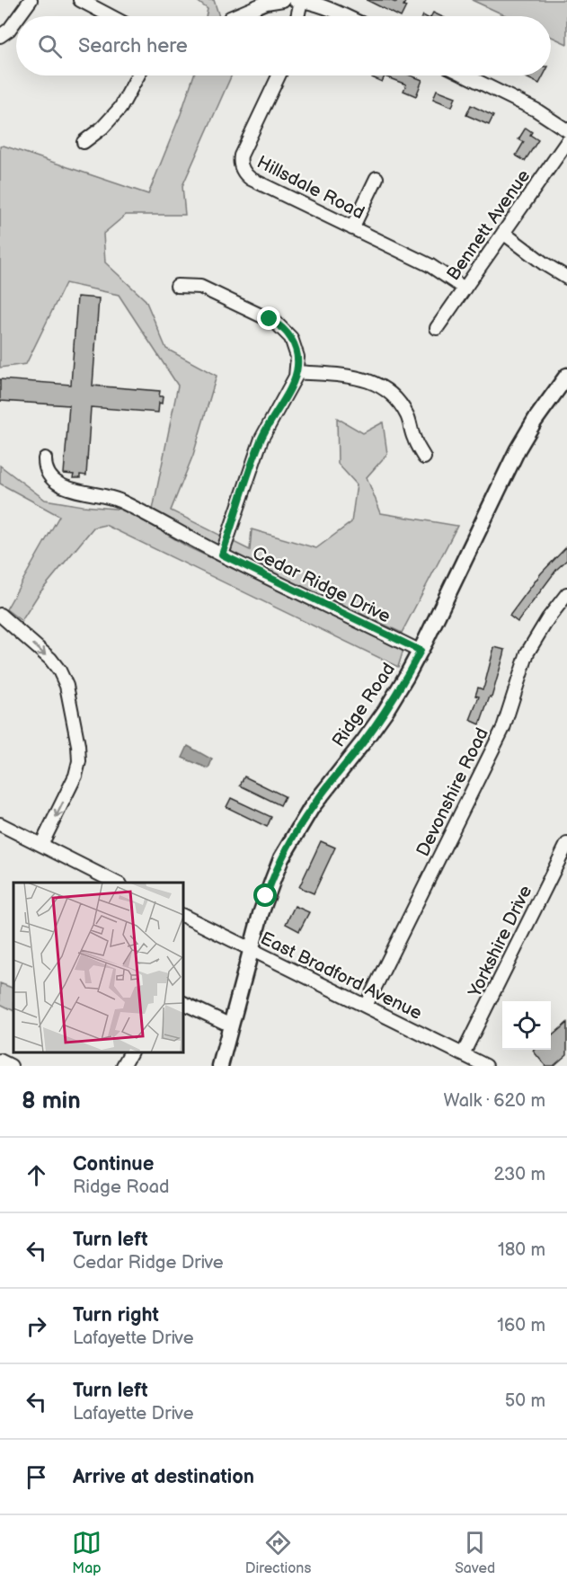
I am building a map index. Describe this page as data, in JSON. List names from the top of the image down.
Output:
{
  "streets": {
    "main road": ["Ridge Road"],
    "street": [
      "Hillsdale Road",
      "Bennett Avenue",
      "Cedar Ridge Drive",
      "Devonshire Road",
      "Yorkshire Drive",
      "East Bradford Avenue"
    ]
  },
  "crossings": [
    ["Hillsdale Road", "Bennett Avenue"],
    ["Cedar Ridge Drive", "Ridge Road"],
    ["Ridge Road", "East Bradford Avenue"],
    ["Devonshire Road", "East Bradford Avenue"],
    ["Yorkshire Drive", "East Bradford Avenue"]
  ],
  "page": {
    "search": "Search here",
    "heading": ["8 min", "Walk · 620 m"],
    "list": [
      ["Continue", "Ridge Road", "230 m"],
      ["Turn left", "Cedar Ridge Drive", "180 m"],
      ["Turn right", "Lafayette Drive", "160 m"],
      ["Turn left", "Lafayette Drive", "50 m"],
      "Arrive at destination"
    ],
    "nav": ["Map", "Directions", "Saved"]
  }
}
